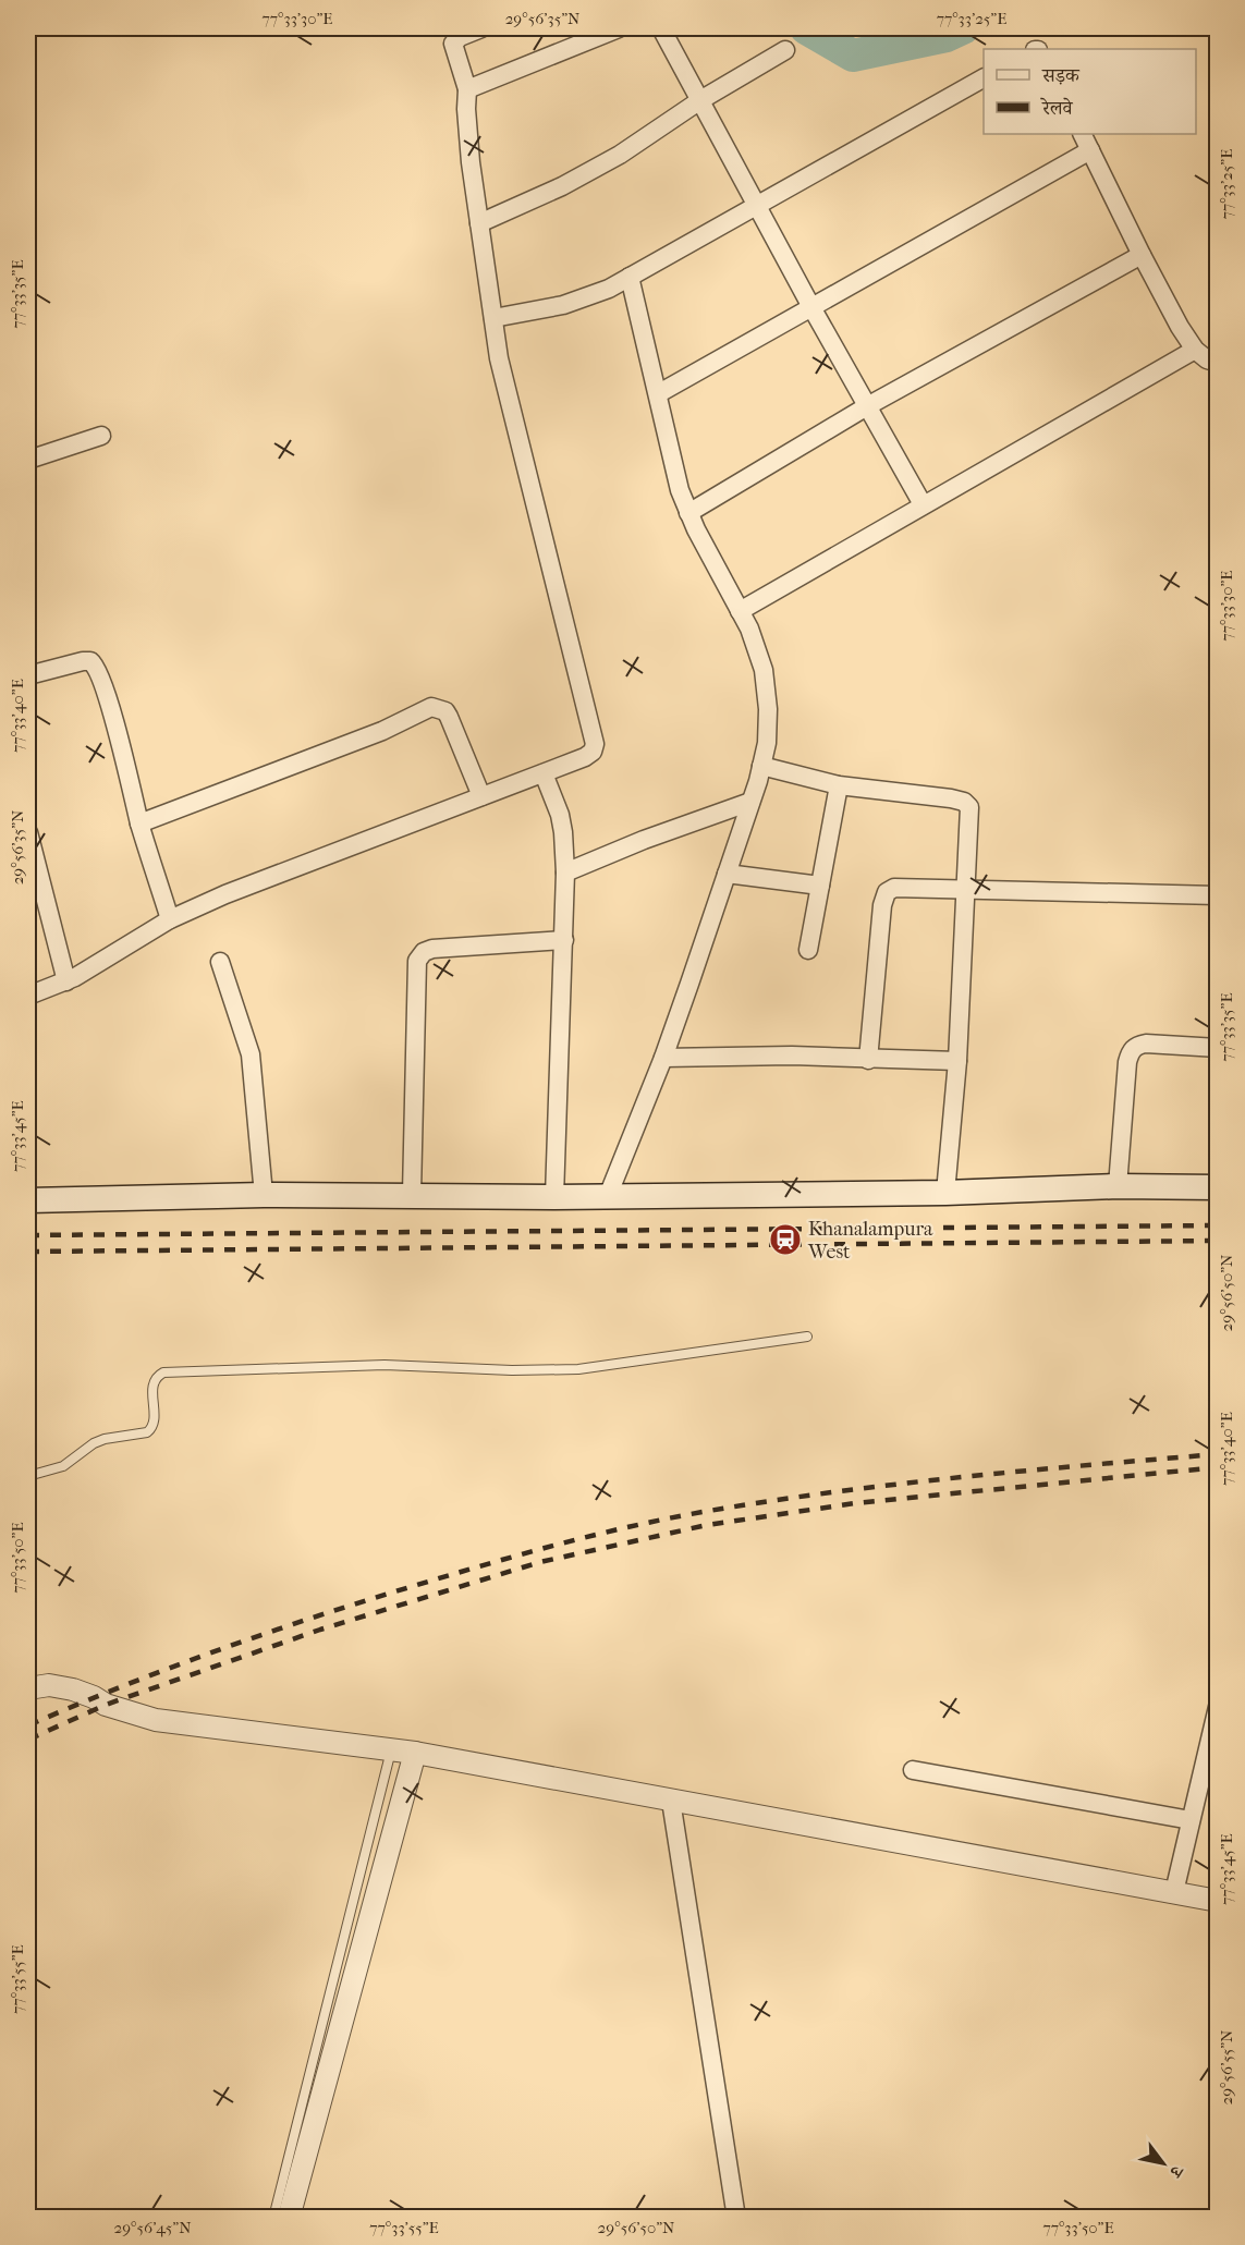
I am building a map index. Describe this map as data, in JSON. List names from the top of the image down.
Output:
{
  "places": {
    "station": ["Khanalampura West"]
  },
  "legend": ["सड़क", "रेलवे"],
  "north": "bottom right",
  "coordinates": [
    "77°33'30\"E",
    "29°56'35\"N",
    "77°33'25\"E",
    "77°33'35\"E",
    "77°33'40\"E",
    "77°33'45\"E",
    "29°56'50\"N",
    "77°33'50\"E",
    "77°33'55\"E",
    "29°56'55\"N",
    "29°56'45\"N"
  ]
}
